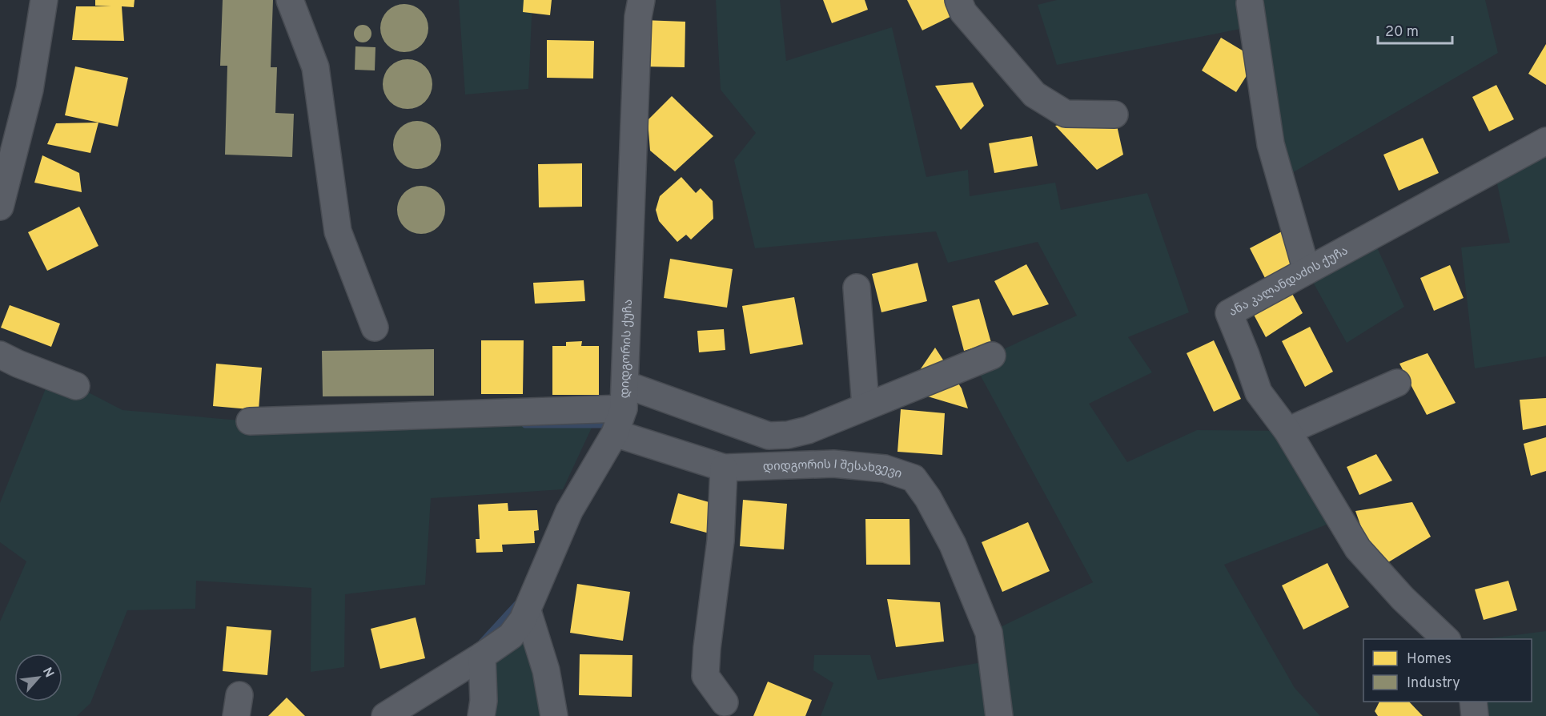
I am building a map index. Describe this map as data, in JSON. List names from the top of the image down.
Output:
{
  "streets": {
    "street": ["ანა კალანდაძის ქუჩა", "დიდგორის ქუჩა", "დიდგორის I შესახვევი"]
  },
  "crossings": [
    ["დიდგორის ქუჩა", "დიდგორის I შესახვევი"]
  ],
  "legend": ["Homes", "Industry"],
  "scale_bar": "20 m",
  "north": "top right"
}
